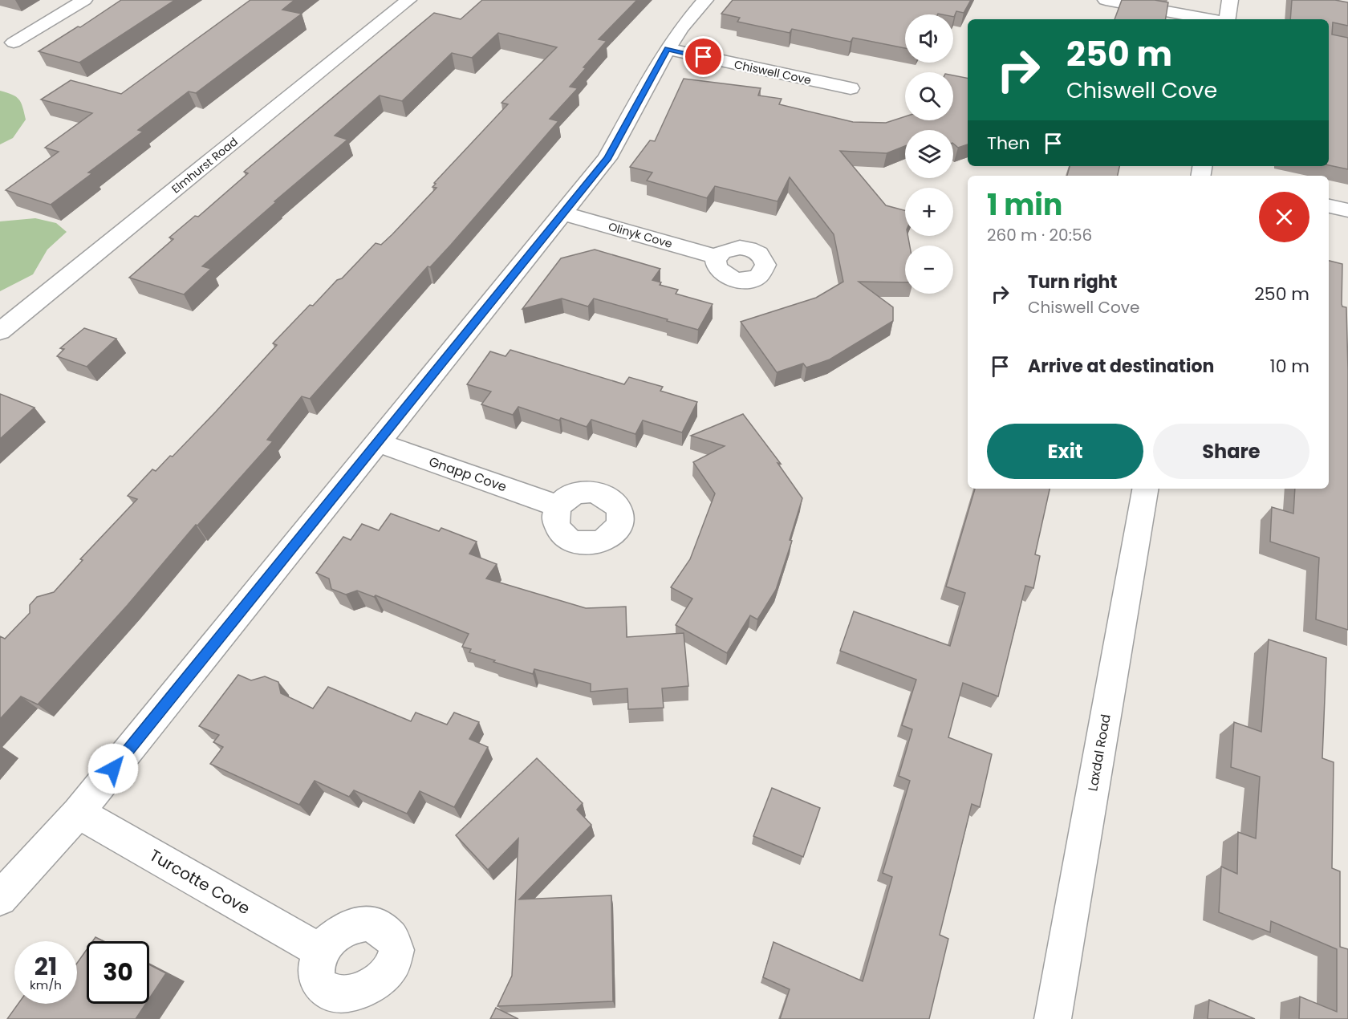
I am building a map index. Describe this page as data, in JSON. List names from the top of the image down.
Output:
{
  "streets": {
    "street": [
      "Chiswell Cove",
      "Elmhurst Road",
      "Olinyk Cove",
      "Gnapp Cove",
      "Laxdal Road",
      "Turcotte Cove"
    ]
  },
  "page": {
    "map_buttons": ["+", "−"],
    "turn": ["250 m", "Chiswell Cove"],
    "then": "Then",
    "heading": ["1 min", "260 m · 20:56"],
    "list": [
      {
        "name": "Turn right",
        "note": "Chiswell Cove",
        "value": "250 m"
      },
      {
        "name": "Arrive at destination",
        "value": "10 m"
      }
    ],
    "buttons": ["Exit", "Share"],
    "speed": "21 km/h",
    "limit": "30"
  }
}
